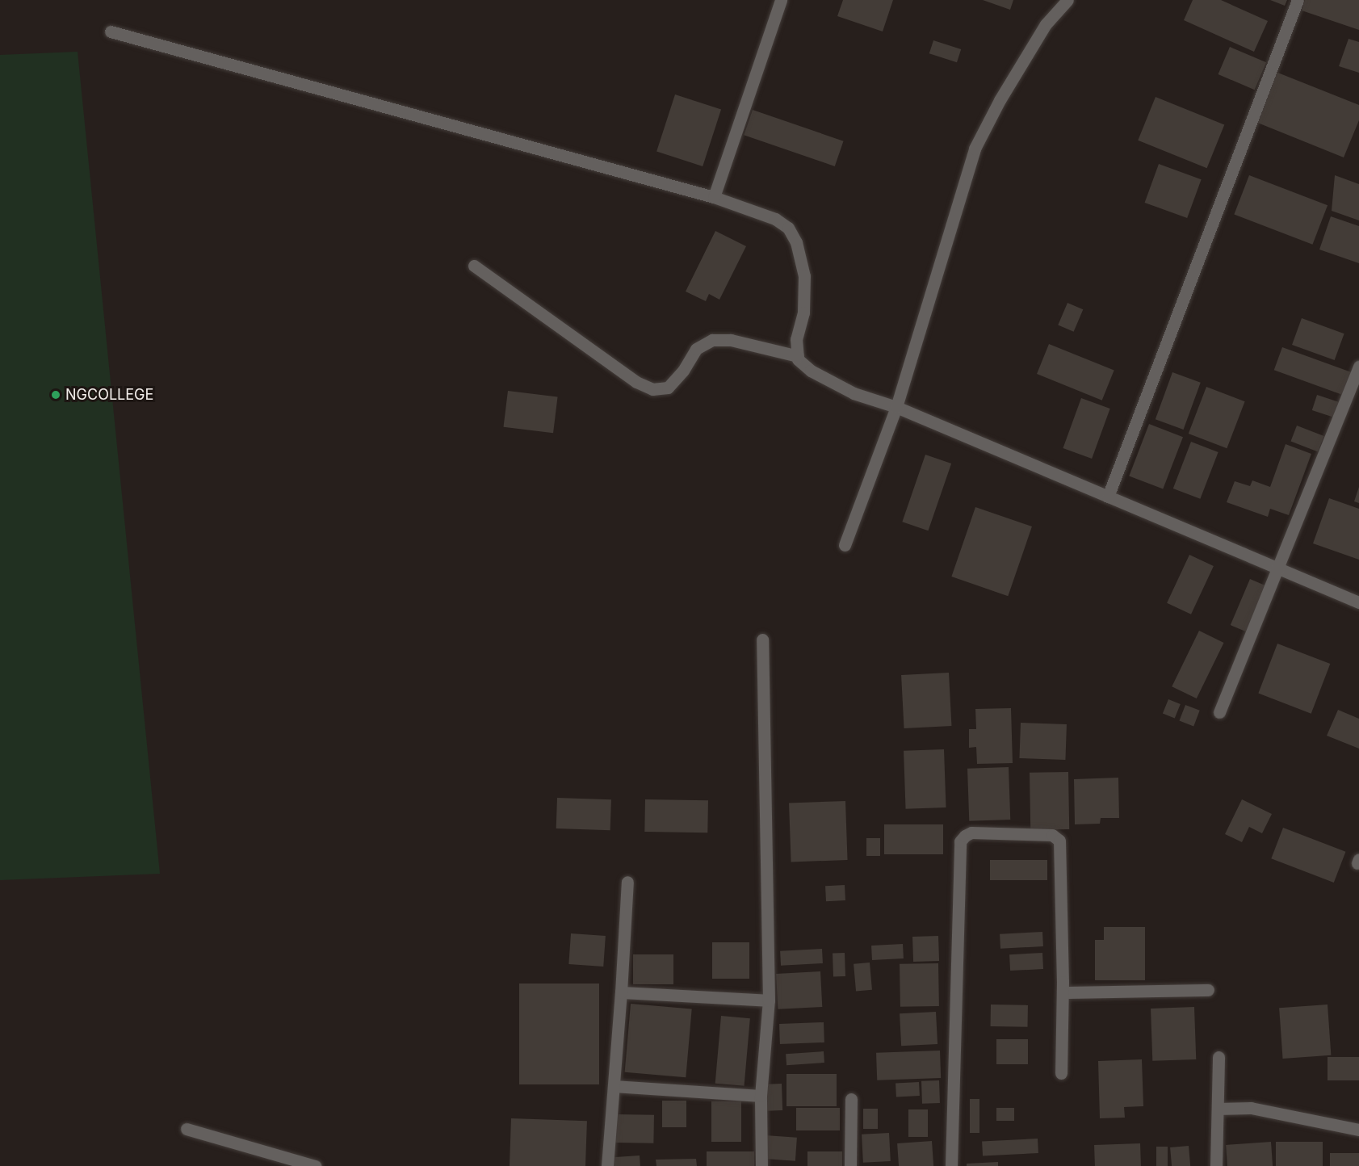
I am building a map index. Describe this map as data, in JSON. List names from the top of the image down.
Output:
{
  "places": ["NGCOLLEGE"]
}
